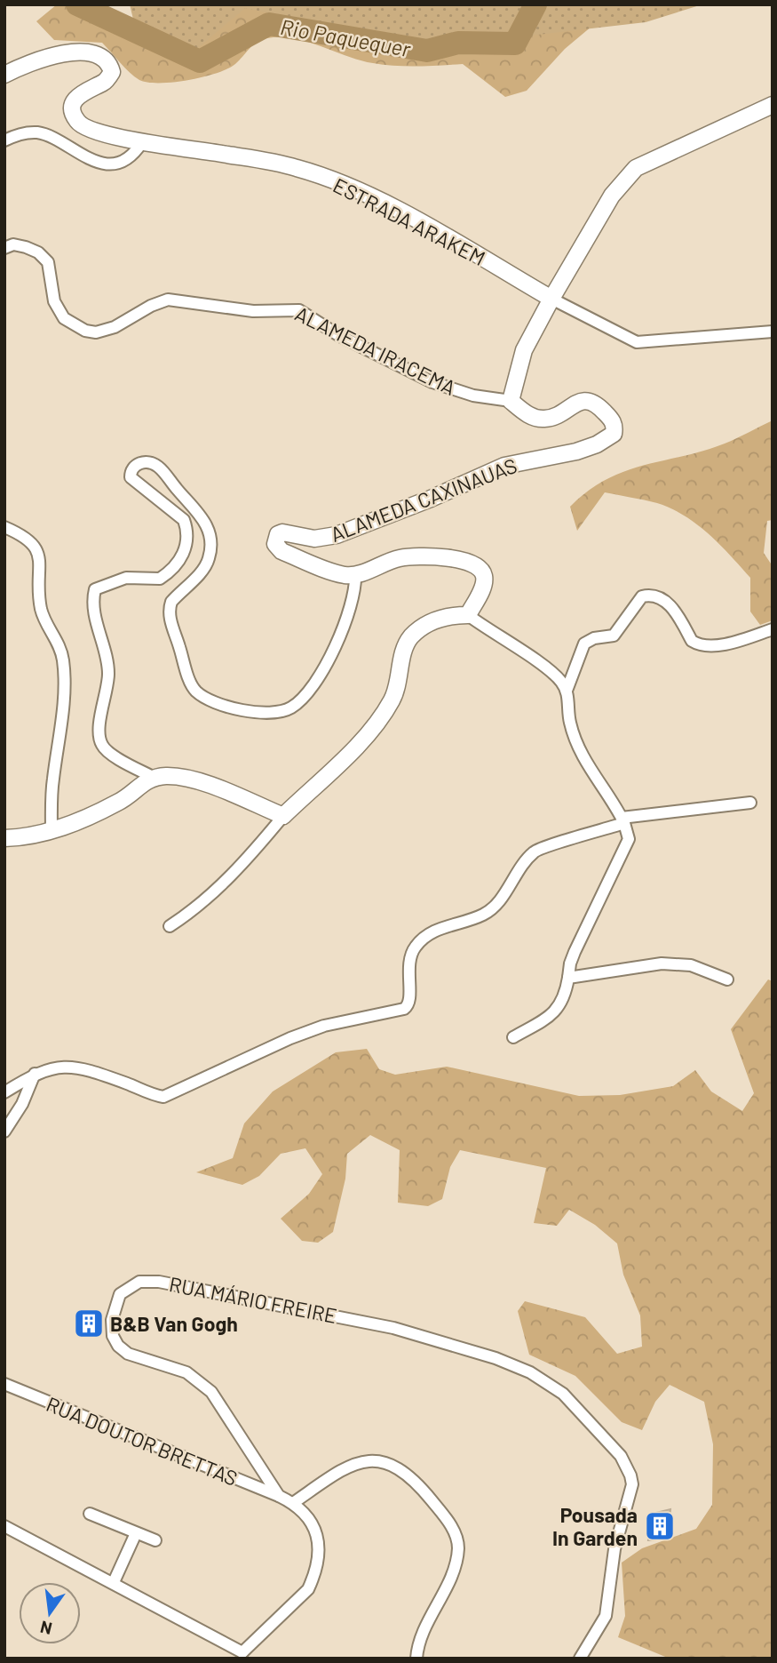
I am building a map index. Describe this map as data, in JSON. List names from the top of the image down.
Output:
{
  "streets": {
    "street": [
      "ESTRADA ARAKEM",
      "ALAMEDA IRACEMA",
      "ALAMEDA CAXINAUAS",
      "RUA MÁRIO FREIRE",
      "RUA DOUTOR BRETTAS"
    ]
  },
  "crossings": [
    ["ALAMEDA IRACEMA", "ALAMEDA CAXINAUAS"],
    ["RUA MÁRIO FREIRE", "RUA DOUTOR BRETTAS"]
  ],
  "water": ["Rio Paquequer"],
  "places": {
    "building": ["B&B Van Gogh", "Pousada In Garden"]
  },
  "north": "bottom"
}
